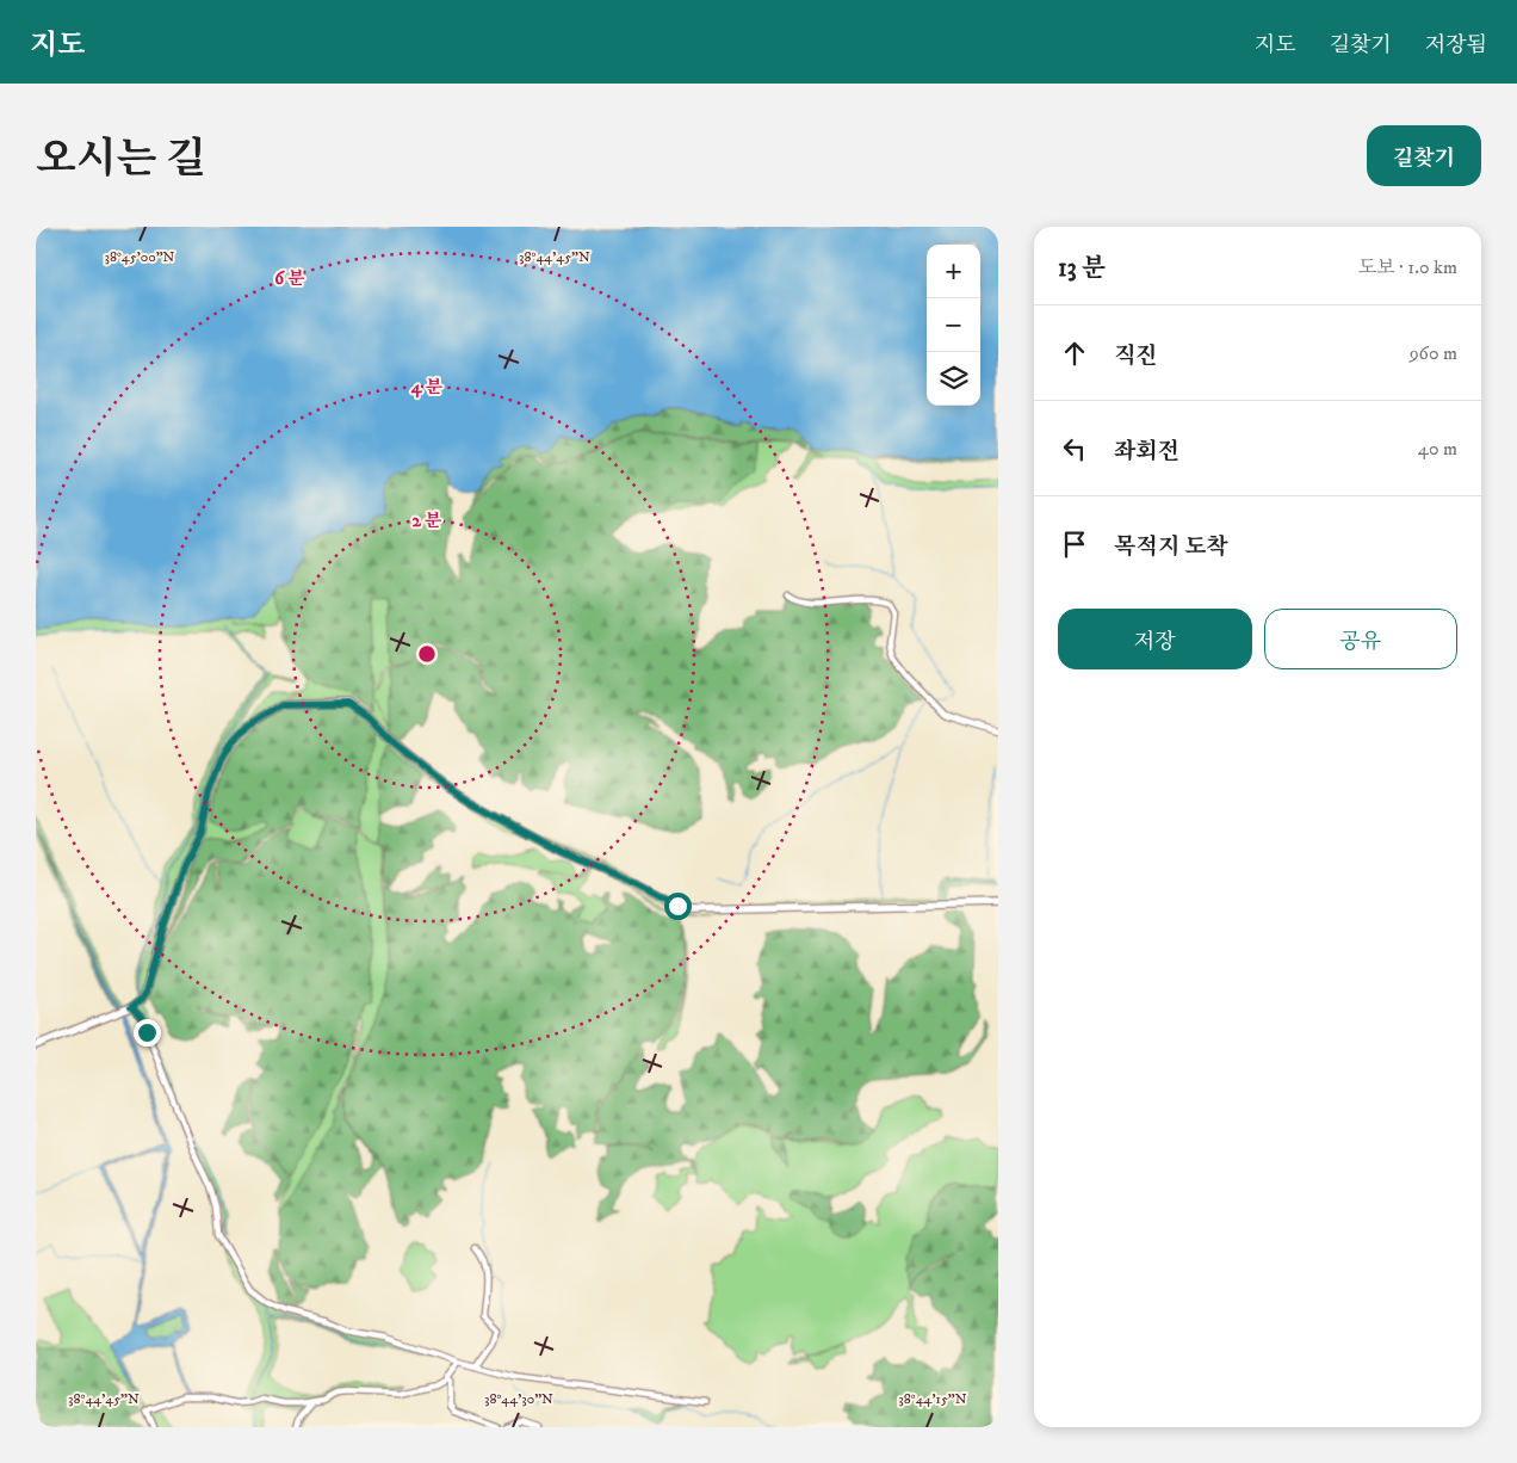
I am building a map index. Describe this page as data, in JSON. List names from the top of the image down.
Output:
{
  "page": {
    "header": "지도",
    "nav": ["지도", "길찾기", "저장됨"],
    "title": "오시는 길",
    "buttons": [
      "길찾기",
      ["저장", "공유"]
    ],
    "heading": ["13 분", "도보 · 1.0 km"],
    "map_buttons": ["+", "−"],
    "list": [
      ["직진", "960 m"],
      ["좌회전", "40 m"],
      "목적지 도착"
    ]
  },
  "coordinates": [
    "38°45'00\"N",
    "38°44'45\"N",
    "38°44'30\"N",
    "38°44'15\"N"
  ],
  "rings": ["6 분", "4 분", "2 분"]
}
